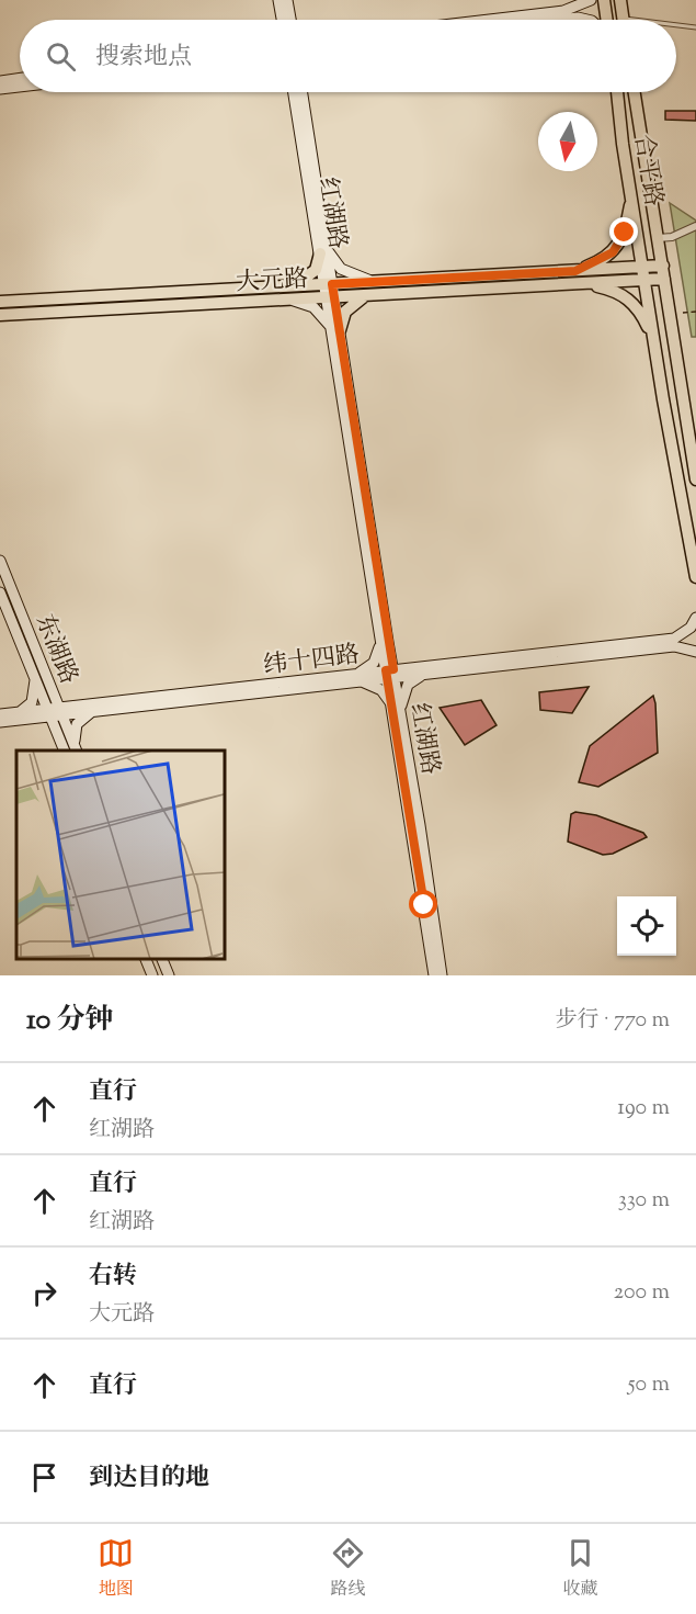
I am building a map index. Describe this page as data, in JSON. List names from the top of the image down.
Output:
{
  "streets": {
    "main road": [
      "合平路",
      "红湖路",
      "大元路",
      "东湖路",
      "纬十四路"
    ]
  },
  "crossings": [
    ["合平路", "大元路"],
    ["红湖路", "大元路"],
    ["红湖路", "纬十四路"],
    ["东湖路", "纬十四路"]
  ],
  "north": "bottom",
  "page": {
    "search": "搜索地点",
    "heading": ["10 分钟", "步行 · 770 m"],
    "list": [
      ["直行", "红湖路", "190 m"],
      ["直行", "红湖路", "330 m"],
      ["右转", "大元路", "200 m"],
      ["直行", "50 m"],
      "到达目的地"
    ],
    "nav": ["地图", "路线", "收藏"]
  }
}
